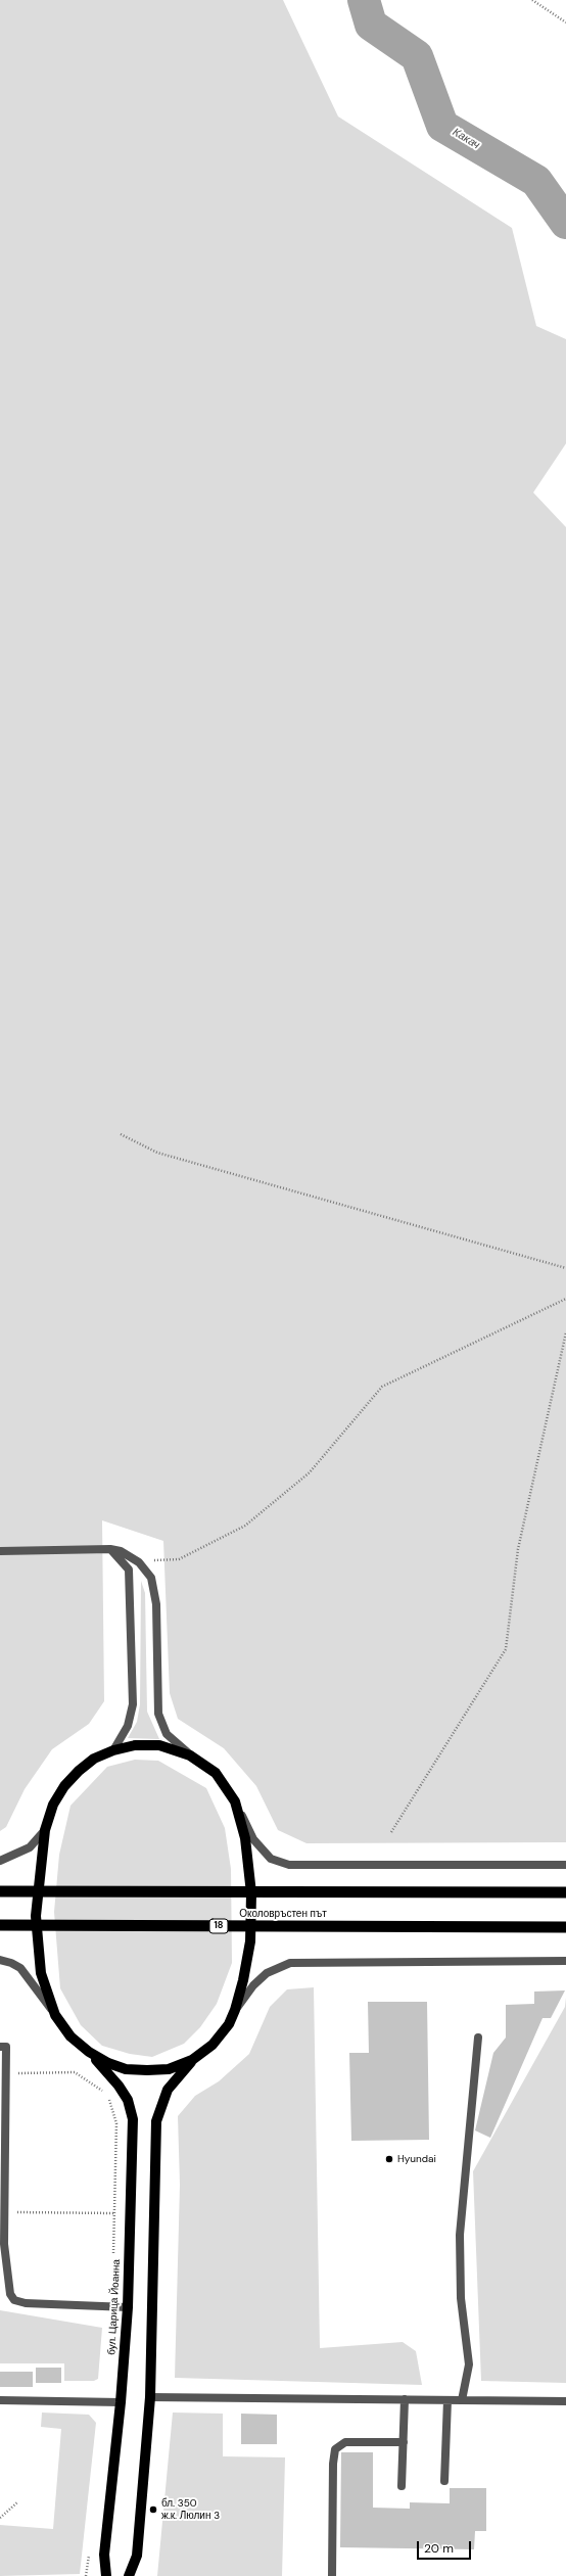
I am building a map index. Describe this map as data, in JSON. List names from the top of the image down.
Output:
{
  "streets": {
    "highway": ["Околовръстен път", "18"],
    "main road": ["бул. Царица Йоанна"]
  },
  "water": ["Какач"],
  "places": ["Hyundai", "бл. 350 ж.к. Люлин 3"],
  "scale_bar": "20 m"
}
